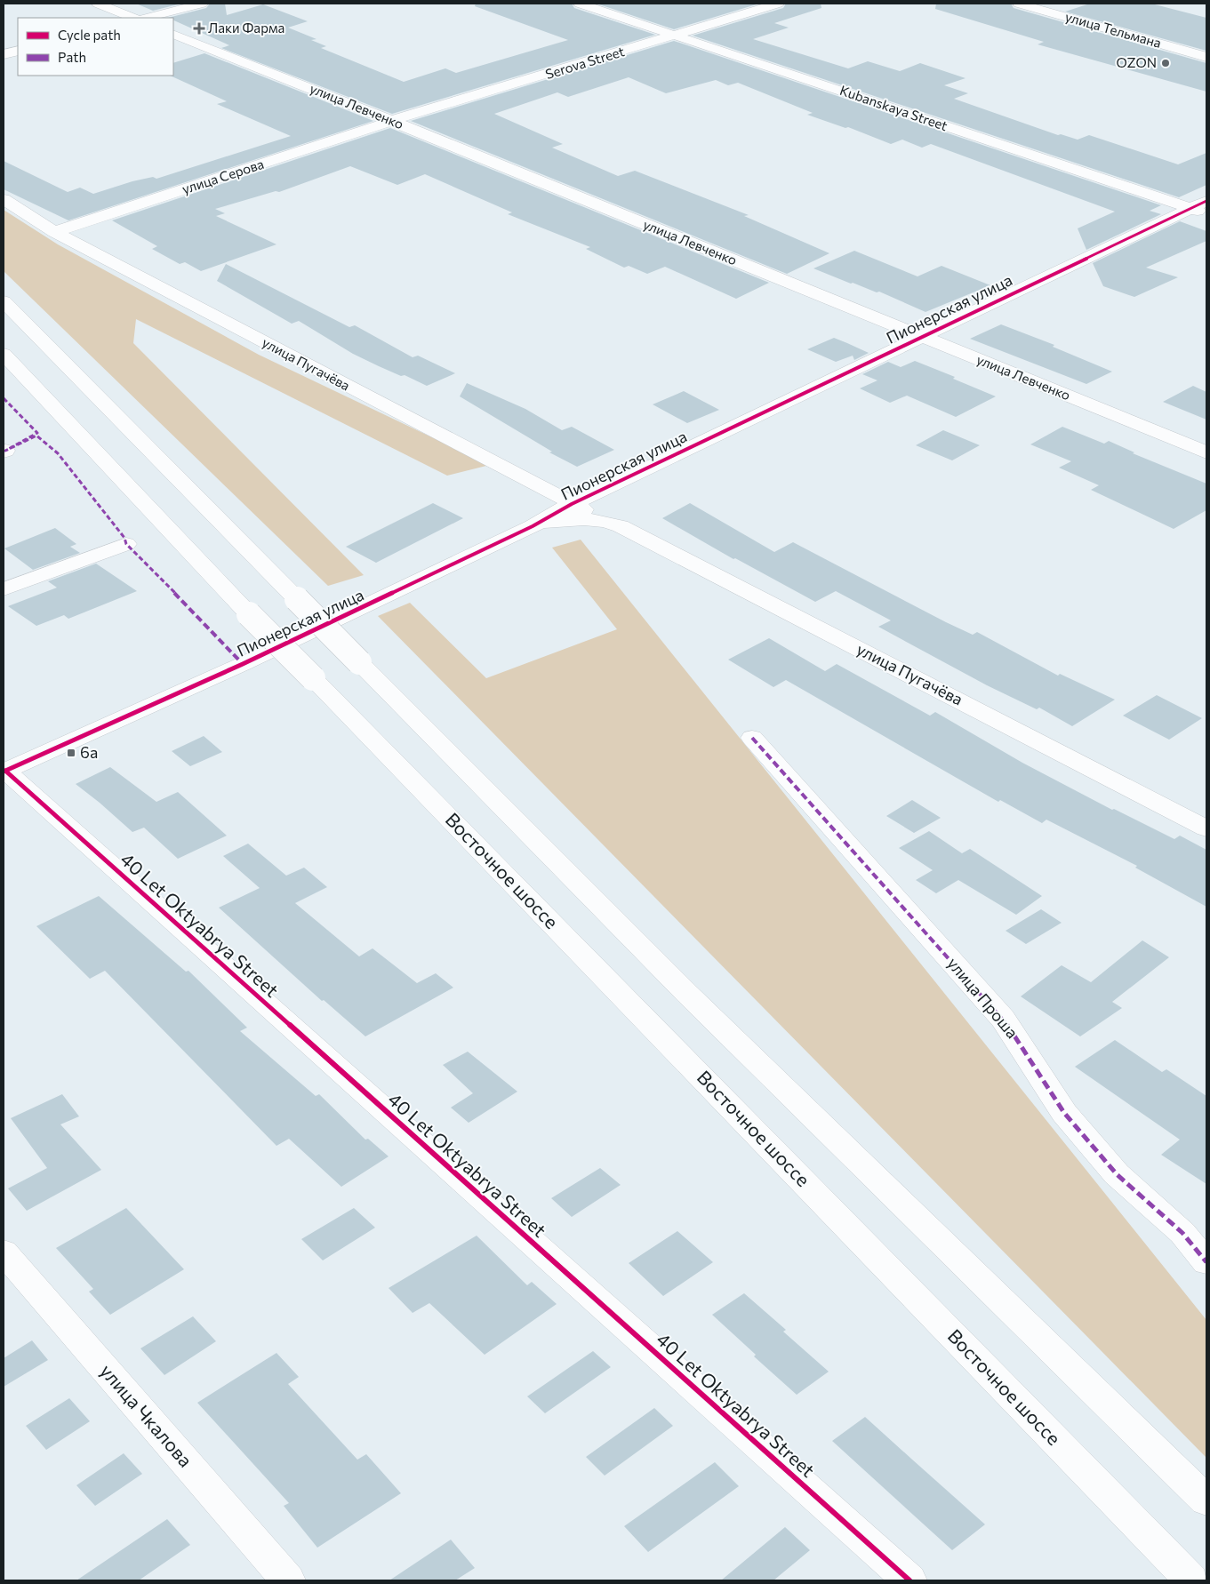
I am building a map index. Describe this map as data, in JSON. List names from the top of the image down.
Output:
{
  "streets": {
    "main road": [
      "улица Тельмана",
      "Serova Street",
      "улица Левченко",
      "Kubanskaya Street",
      "улица Серова",
      "Пионерская улица",
      "улица Пугачёва",
      "Восточное шоссе",
      "40 Let Oktyabrya Street",
      "улица Проша",
      "улица Чкалова"
    ]
  },
  "crossings": [
    ["Serova Street", "улица Левченко"],
    ["Serova Street", "Kubanskaya Street"],
    ["Serova Street", "улица Серова"],
    ["улица Левченко", "улица Серова"],
    ["улица Левченко", "Пионерская улица"],
    ["Kubanskaya Street", "Пионерская улица"],
    ["улица Серова", "улица Пугачёва"],
    ["Пионерская улица", "улица Пугачёва"],
    ["Пионерская улица", "40 Let Oktyabrya Street"]
  ],
  "places": {
    "health": ["Лаки Фарма"],
    "other": ["OZON"],
    "transit": ["6а"]
  },
  "legend": ["Cycle path", "Path"]
}
